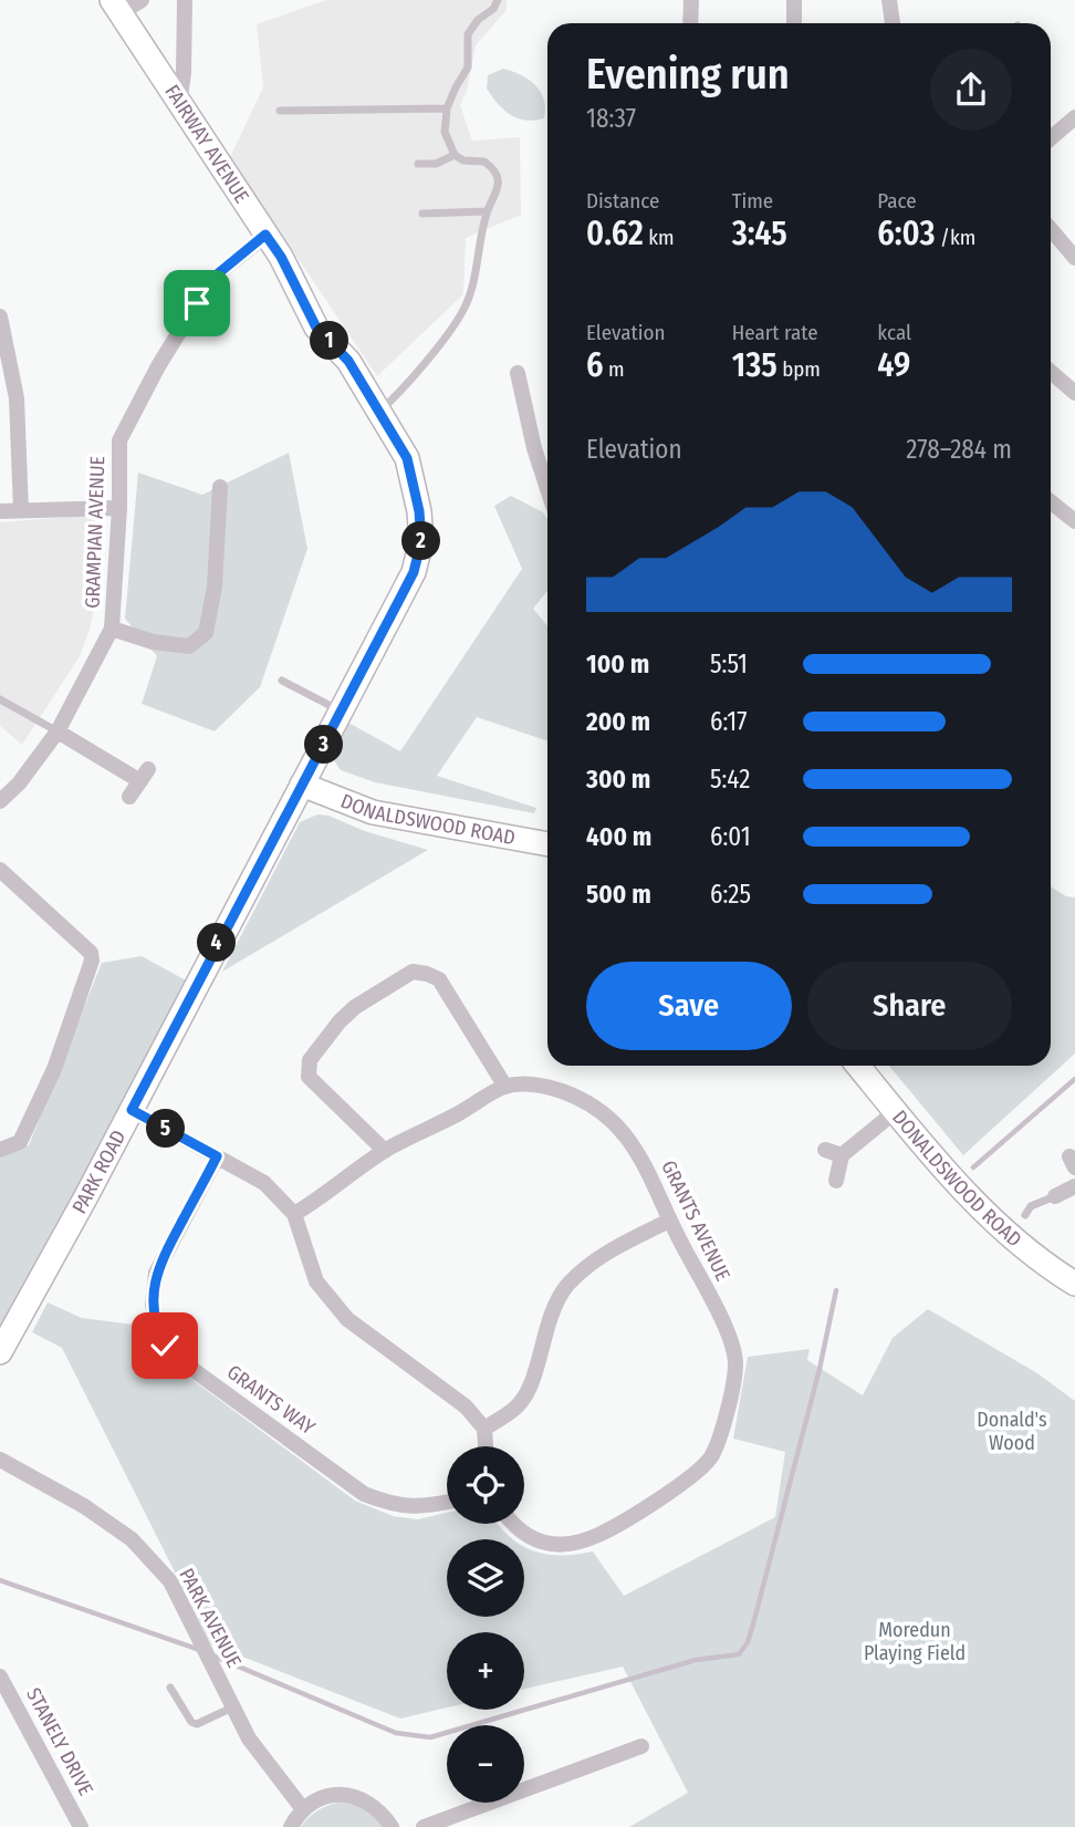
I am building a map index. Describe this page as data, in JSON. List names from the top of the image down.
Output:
{
  "streets": {
    "street": [
      "FAIRWAY AVENUE",
      "GRAMPIAN AVENUE",
      "DONALDSWOOD ROAD",
      "PARK ROAD",
      "GRANTS AVENUE",
      "GRANTS WAY",
      "PARK AVENUE",
      "STANELY DRIVE"
    ]
  },
  "crossings": [
    ["FAIRWAY AVENUE", "GRAMPIAN AVENUE"],
    ["FAIRWAY AVENUE", "DONALDSWOOD ROAD"],
    ["FAIRWAY AVENUE", "PARK ROAD"],
    ["DONALDSWOOD ROAD", "PARK ROAD"]
  ],
  "parks": ["Donald's Wood", "Moredun Playing Field"],
  "page": {
    "heading": ["Evening run", "18:37"],
    "stats": [
      ["Distance", "0.62 km"],
      ["Time", "3:45"],
      ["Pace", "6:03 /km"],
      ["Elevation", "6 m"],
      ["Heart rate", "135 bpm"],
      ["kcal", "49"]
    ],
    "pins": [
      "1",
      "2",
      "3",
      "4",
      "5"
    ],
    "chart": ["Elevation", "278–284 m"],
    "list": [
      {
        "name": "100 m",
        "note": "5:51"
      },
      {
        "name": "200 m",
        "note": "6:17"
      },
      {
        "name": "300 m",
        "note": "5:42"
      },
      {
        "name": "400 m",
        "note": "6:01"
      },
      {
        "name": "500 m",
        "note": "6:25"
      }
    ],
    "buttons": ["Save", "Share"],
    "map_buttons": ["+", "−"]
  }
}
